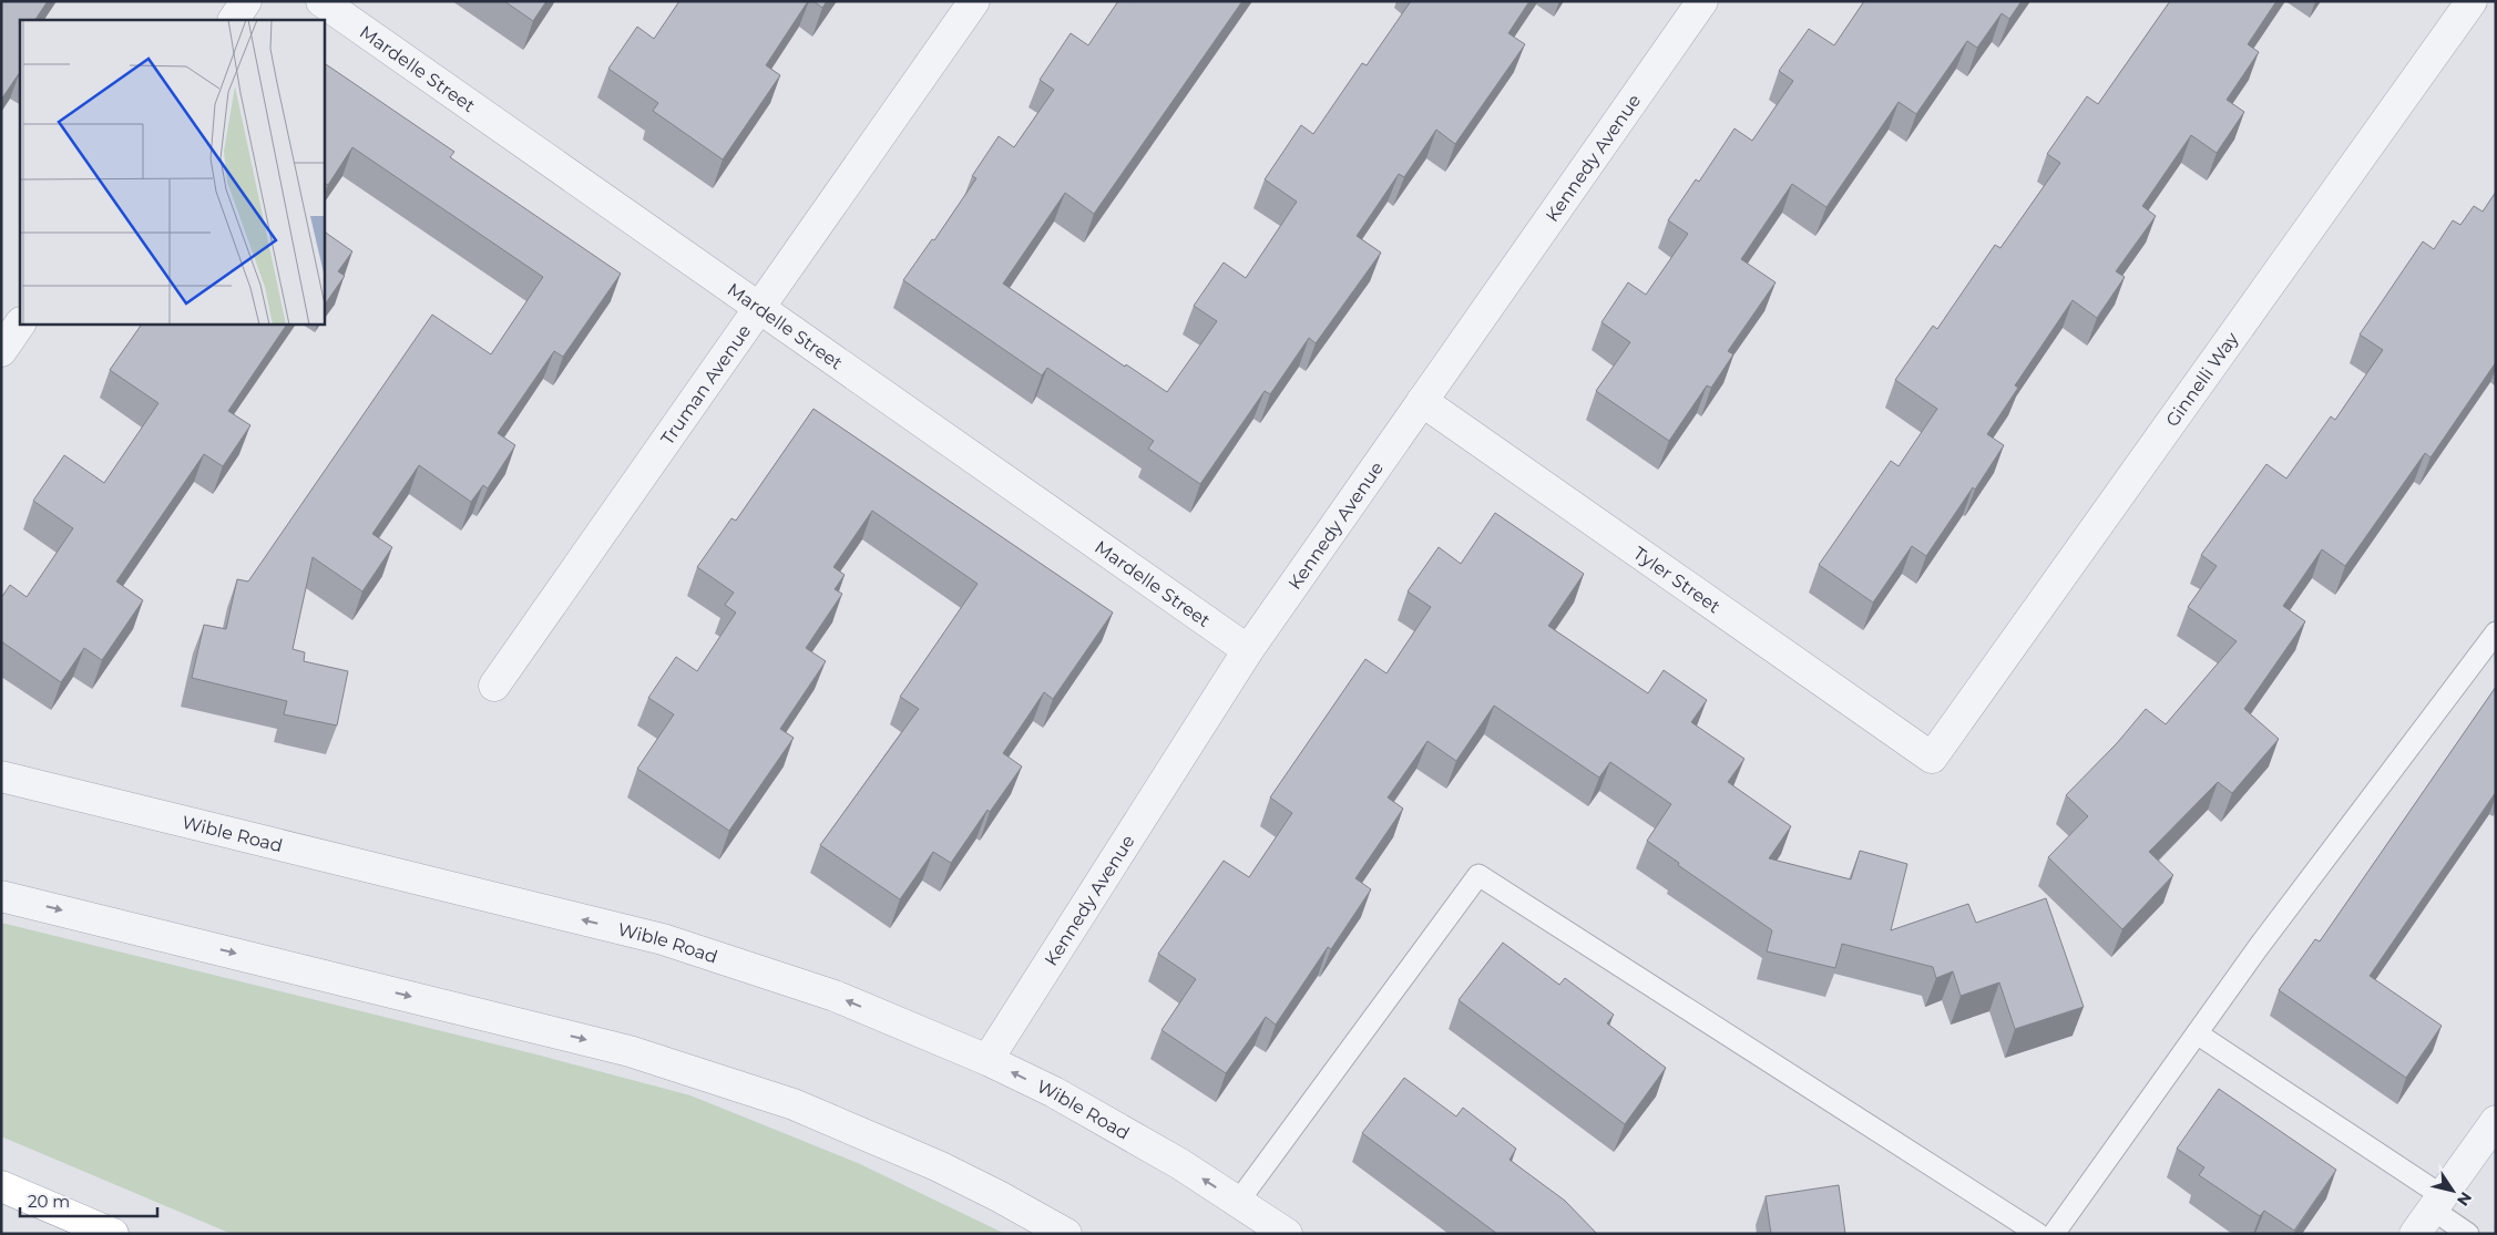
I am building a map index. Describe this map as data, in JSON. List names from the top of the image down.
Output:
{
  "streets": {
    "street": [
      "Mardelle Street",
      "Kennedy Avenue",
      "Ginnelli Way",
      "Truman Avenue",
      "Tyler Street",
      "Wible Road"
    ]
  },
  "crossings": [
    ["Mardelle Street", "Kennedy Avenue"],
    ["Mardelle Street", "Truman Avenue"],
    ["Kennedy Avenue", "Tyler Street"],
    ["Kennedy Avenue", "Wible Road"],
    ["Ginnelli Way", "Tyler Street"]
  ],
  "scale_bar": "20 m",
  "north": "bottom right"
}
